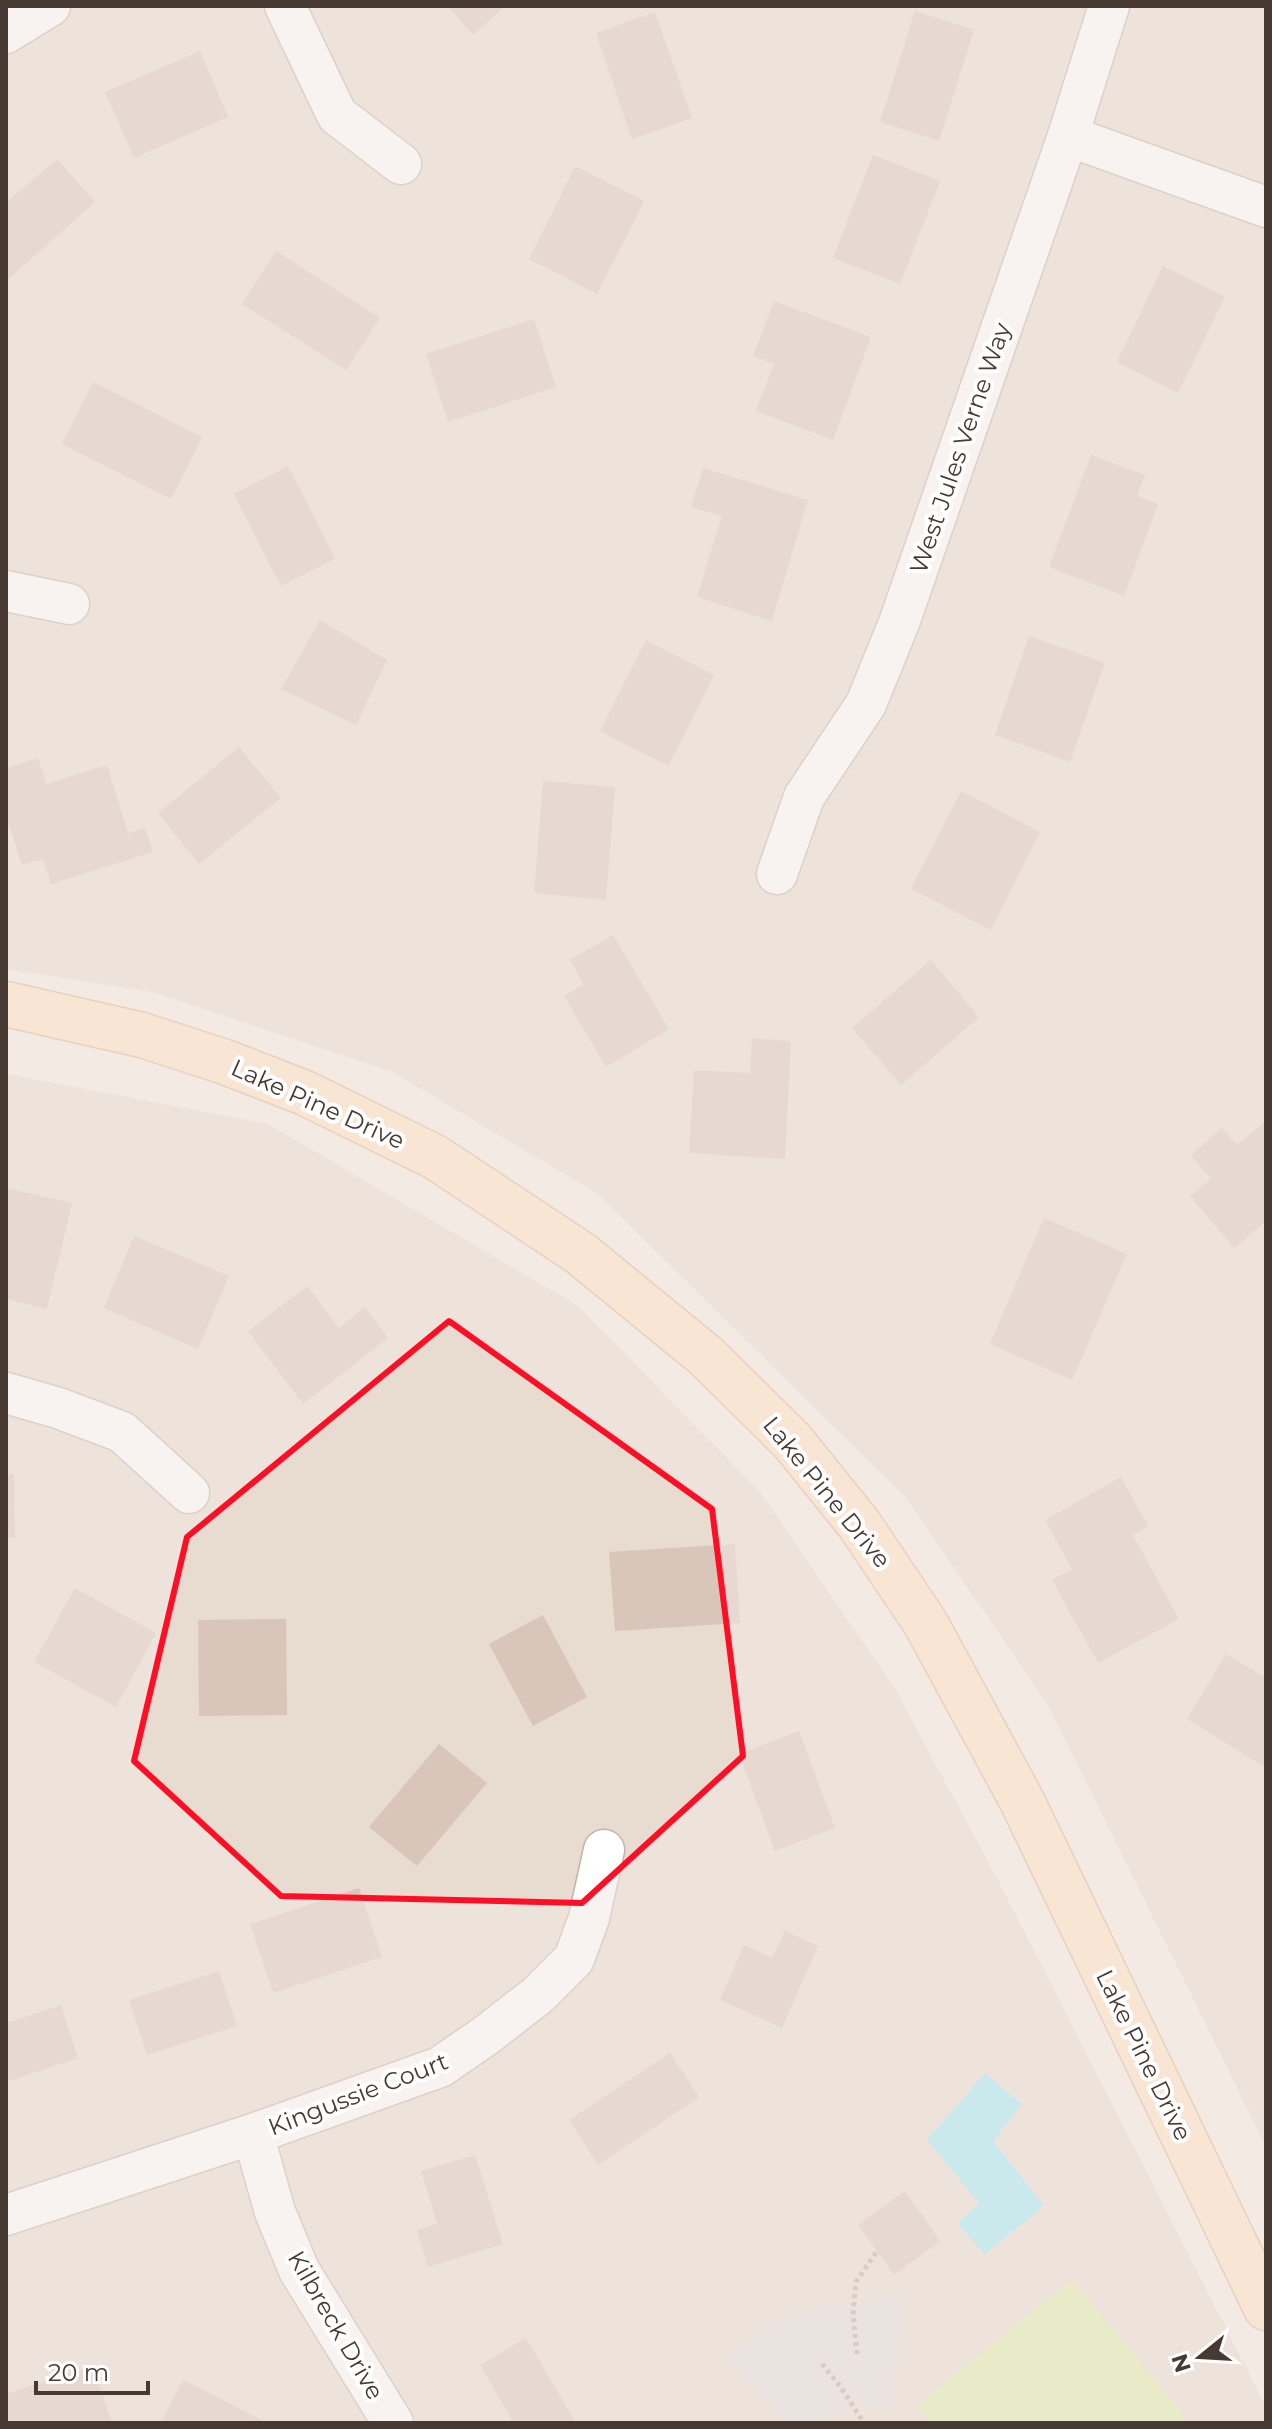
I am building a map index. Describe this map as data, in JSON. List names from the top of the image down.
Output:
{
  "streets": {
    "main road": ["Lake Pine Drive"],
    "street": ["West Jules Verne Way", "Kingussie Court", "Kilbreck Drive"]
  },
  "crossings": [
    ["Kingussie Court", "Kilbreck Drive"]
  ],
  "scale_bar": "20 m",
  "north": "left"
}
